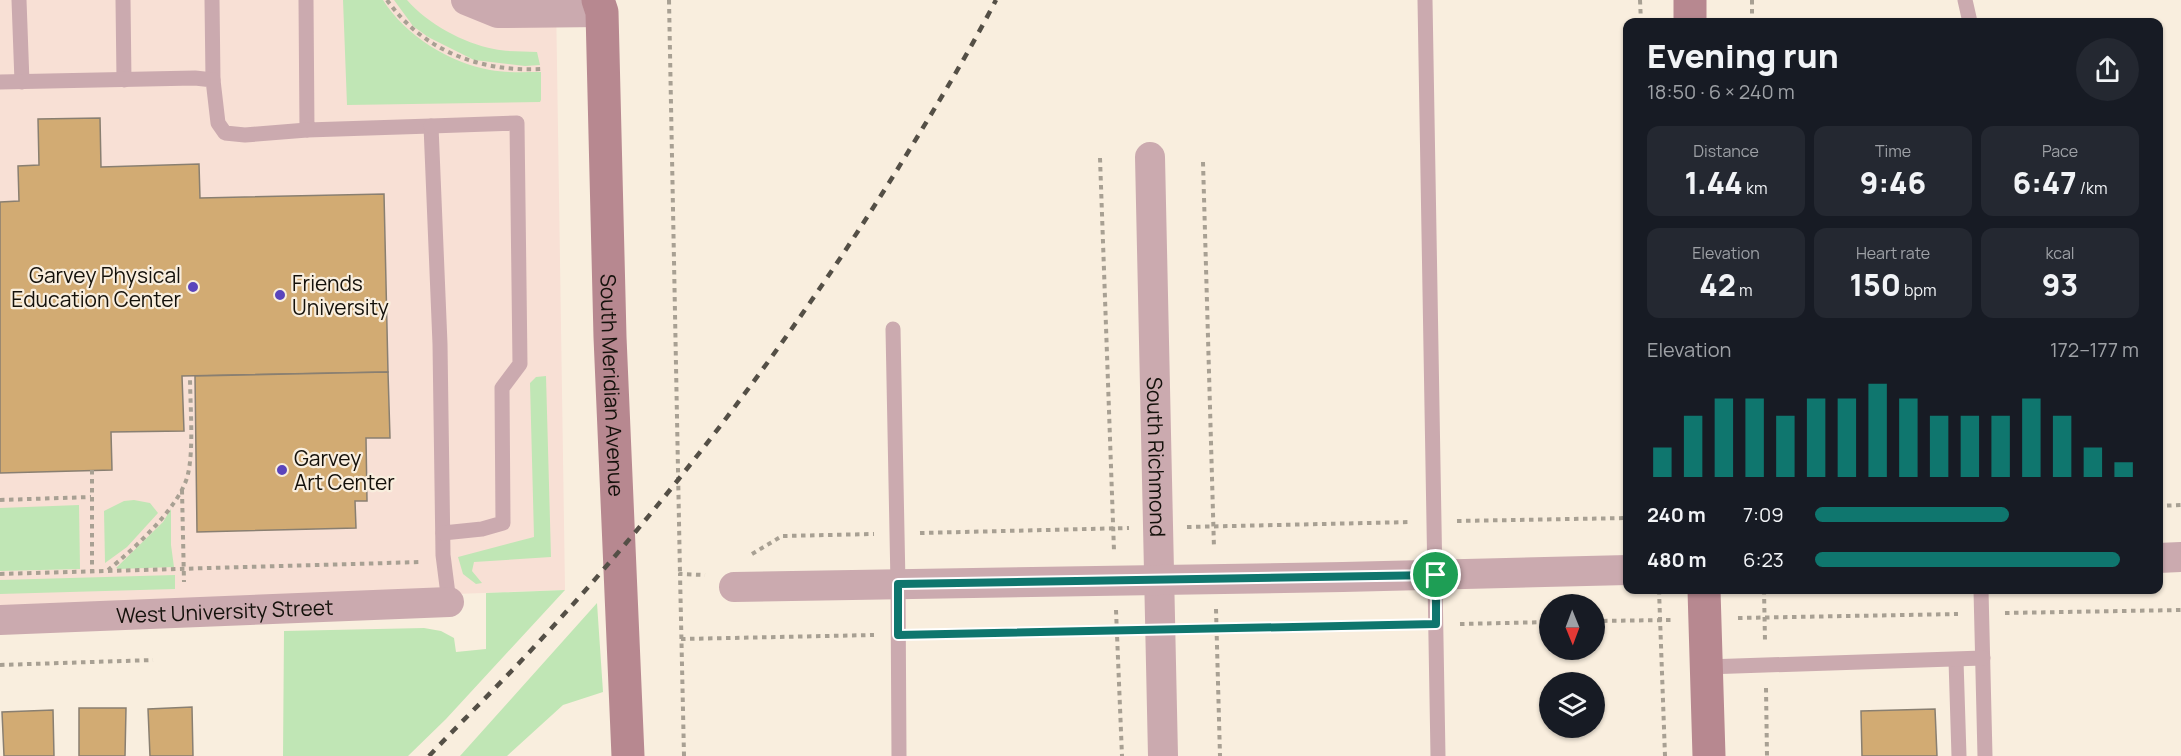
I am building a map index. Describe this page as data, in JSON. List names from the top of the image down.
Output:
{
  "streets": {
    "main road": ["South Meridian Avenue"],
    "street": ["South Richmond", "West University Street"]
  },
  "places": ["Garvey Physical Education Center", "Friends University", "Garvey Art Center"],
  "north": "bottom",
  "page": {
    "heading": ["Evening run", "18:50 · 6 × 240 m"],
    "stats": [
      ["Distance", "1.44 km"],
      ["Time", "9:46"],
      ["Pace", "6:47 /km"],
      ["Elevation", "42 m"],
      ["Heart rate", "150 bpm"],
      ["kcal", "93"]
    ],
    "chart": ["Elevation", "172–177 m"],
    "list": [
      {
        "name": "240 m",
        "note": "7:09"
      },
      {
        "name": "480 m",
        "note": "6:23"
      }
    ]
  }
}
